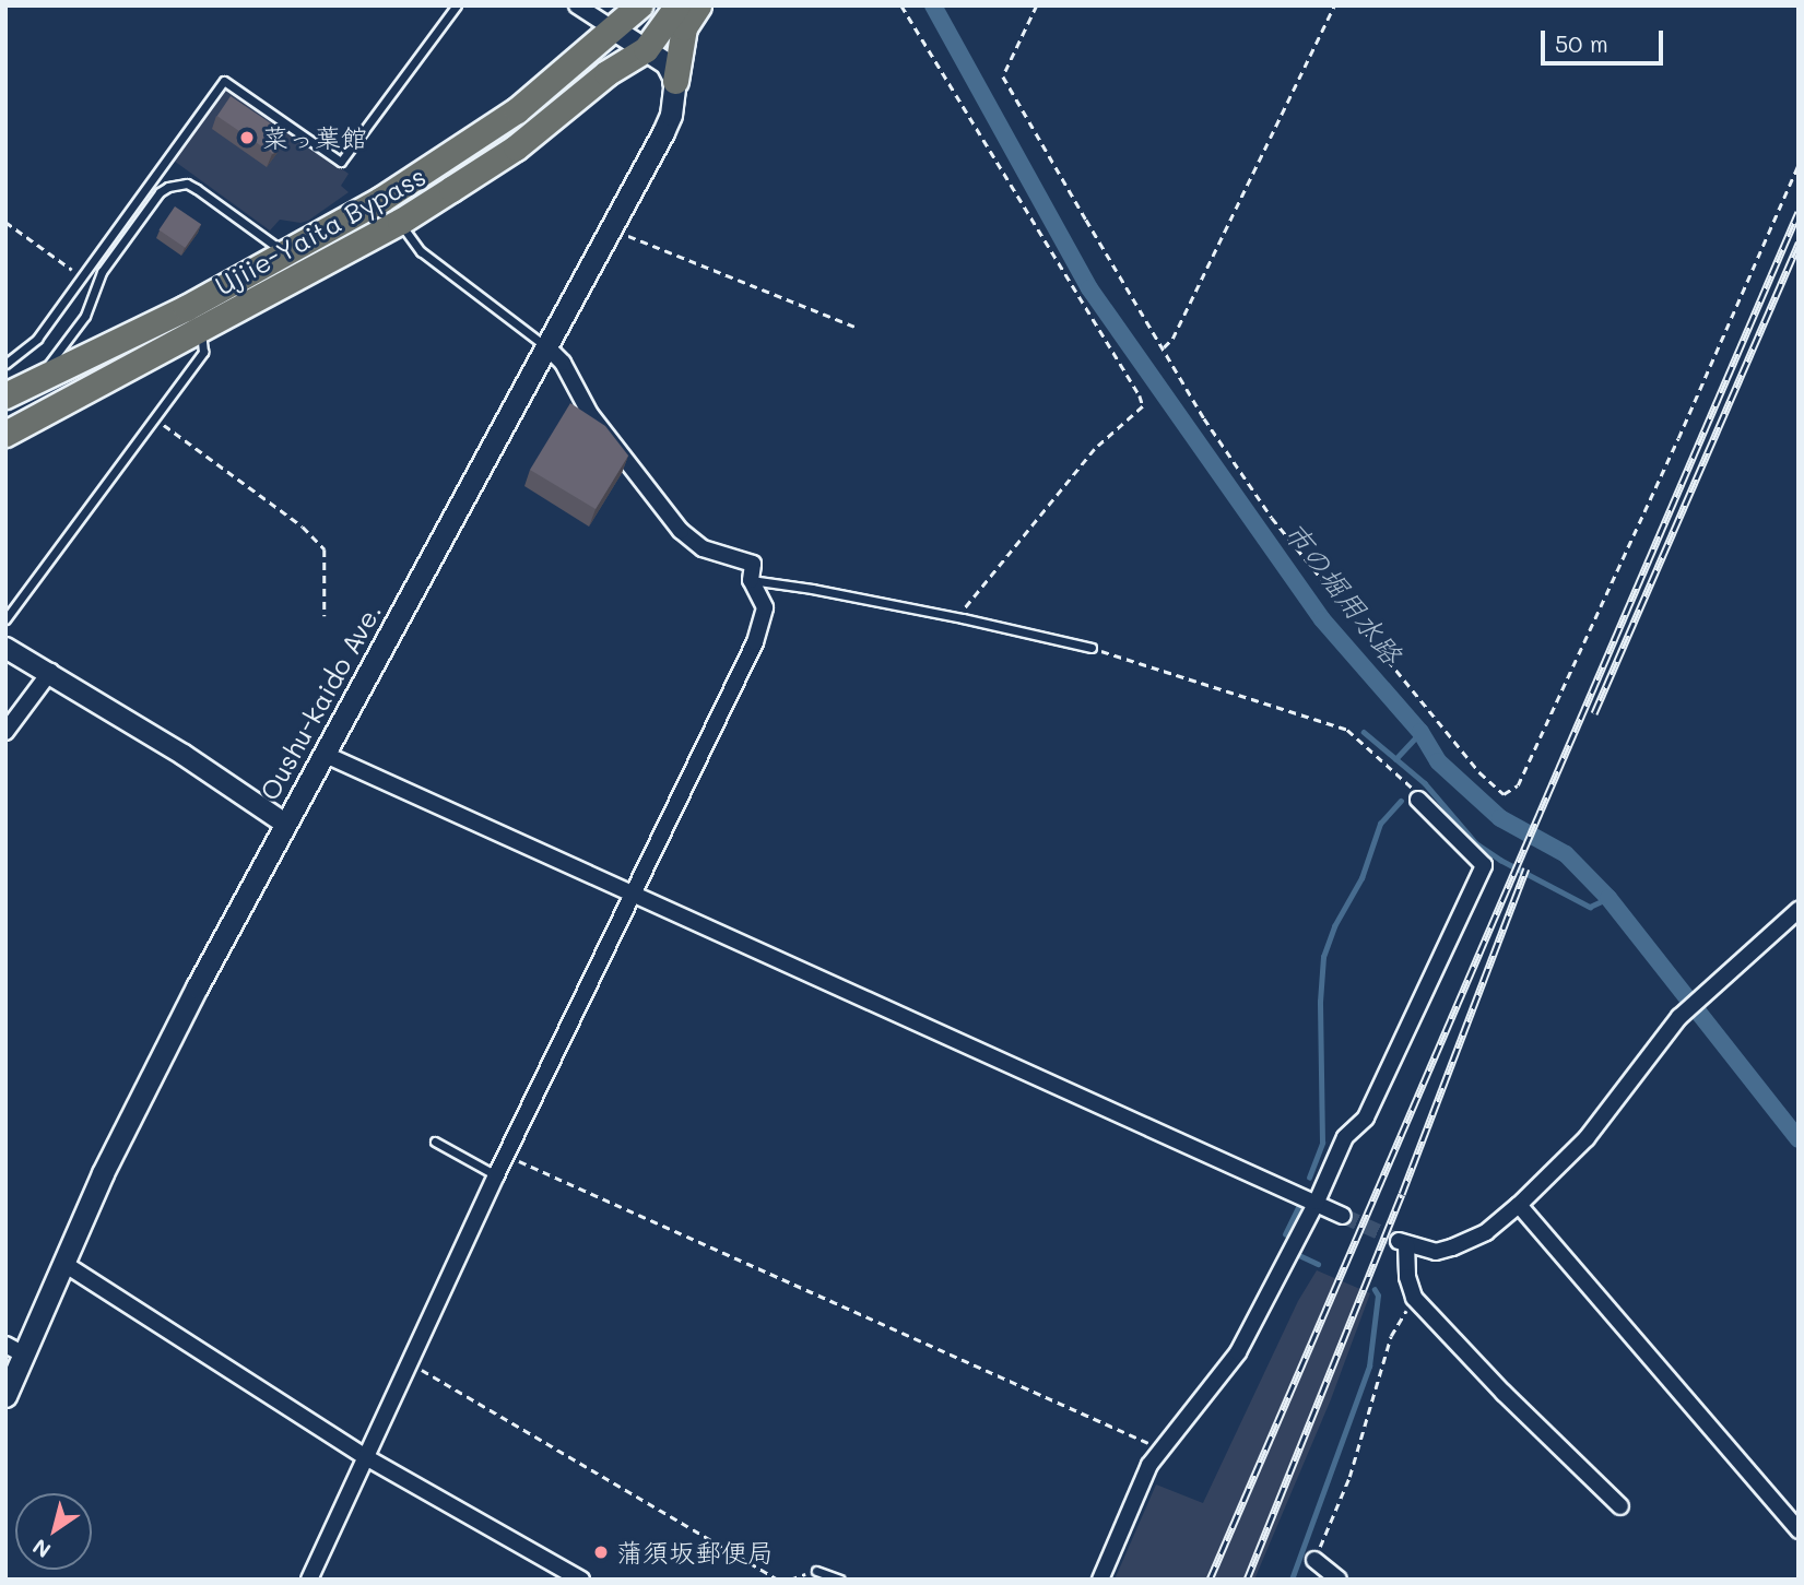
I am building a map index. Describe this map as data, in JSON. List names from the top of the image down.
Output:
{
  "streets": {
    "highway": ["Ujiie-Yaita Bypass"],
    "main road": ["Oushu-kaido Ave."]
  },
  "water": ["市の堀用水路"],
  "places": ["菜っ葉館", "蒲須坂郵便局"],
  "scale_bar": "50 m",
  "north": "bottom left"
}
